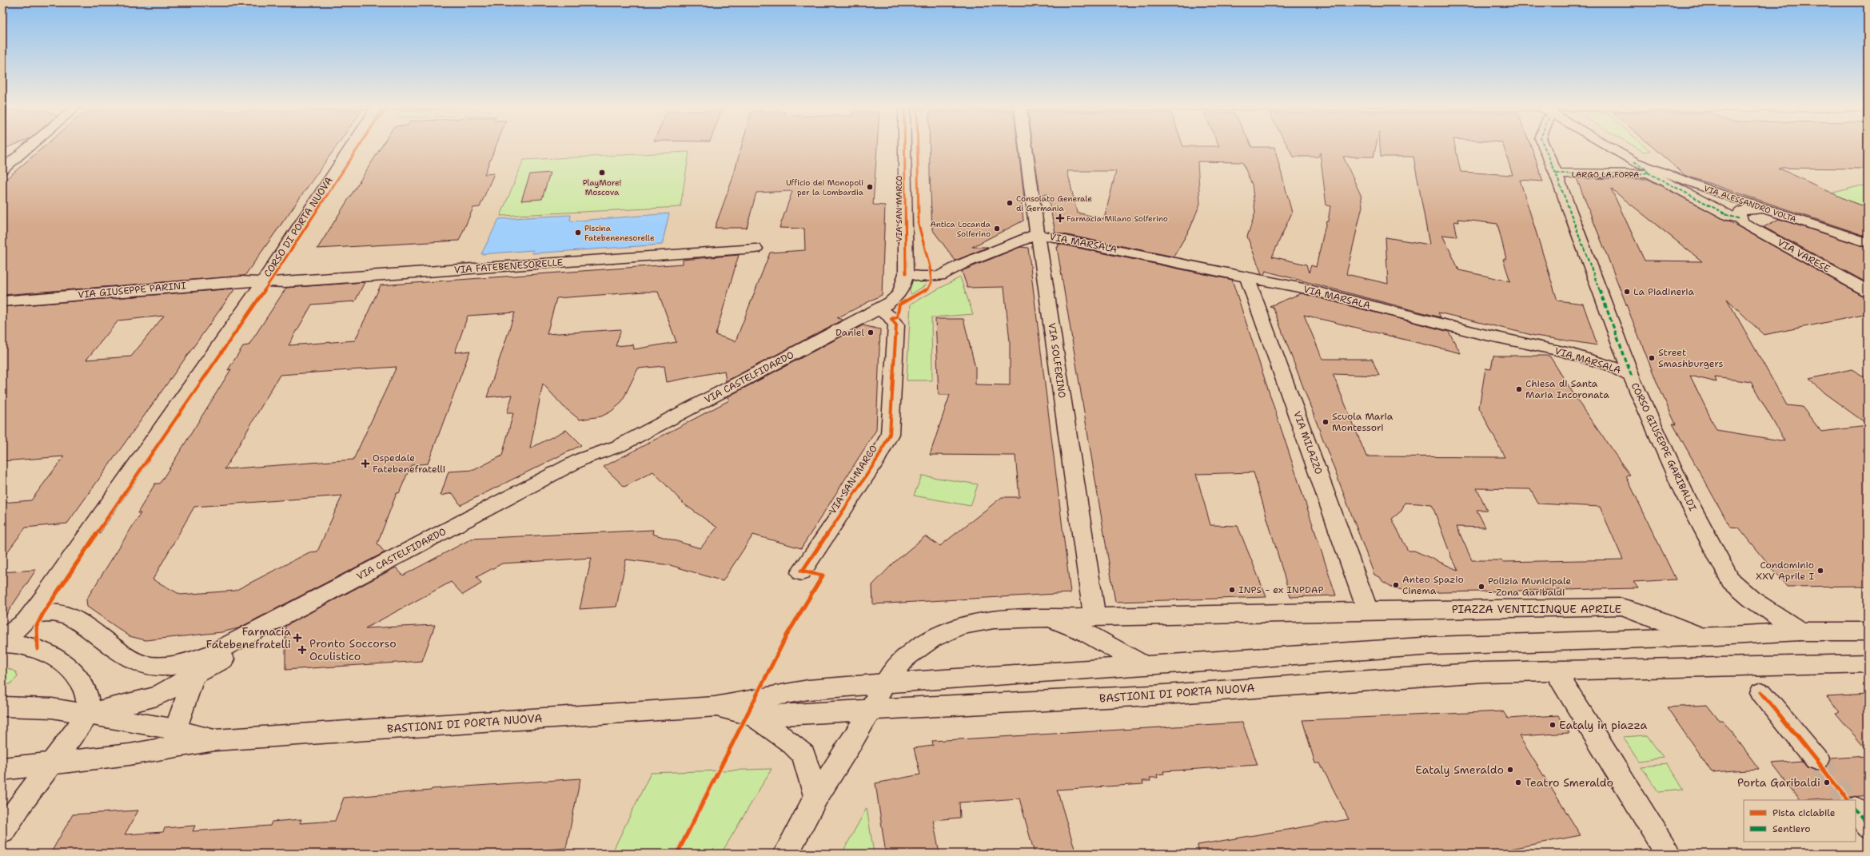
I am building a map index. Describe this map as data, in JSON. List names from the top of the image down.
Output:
{
  "streets": {
    "street": [
      "LARGO LA FOPPA",
      "VIA ALESSANDRO VOLTA",
      "VIA SAN MARCO",
      "CORSO DI PORTA NUOVA",
      "VIA MARSALA",
      "VIA VARESE",
      "VIA FATEBENESORELLE",
      "VIA GIUSEPPE PARINI",
      "VIA SOLFERINO",
      "VIA CASTELFIDARDO",
      "VIA MILAZZO",
      "CORSO GIUSEPPE GARIBALDI",
      "PIAZZA VENTICINQUE APRILE",
      "BASTIONI DI PORTA NUOVA"
    ]
  },
  "crossings": [
    ["LARGO LA FOPPA", "VIA ALESSANDRO VOLTA"],
    ["LARGO LA FOPPA", "VIA VARESE"],
    ["LARGO LA FOPPA", "CORSO GIUSEPPE GARIBALDI"],
    ["VIA SAN MARCO", "VIA CASTELFIDARDO"],
    ["CORSO DI PORTA NUOVA", "VIA FATEBENESORELLE"],
    ["CORSO DI PORTA NUOVA", "VIA GIUSEPPE PARINI"],
    ["VIA MARSALA", "VIA SOLFERINO"],
    ["VIA MARSALA", "VIA MILAZZO"],
    ["VIA MARSALA", "CORSO GIUSEPPE GARIBALDI"],
    ["VIA FATEBENESORELLE", "VIA GIUSEPPE PARINI"],
    ["VIA CASTELFIDARDO", "BASTIONI DI PORTA NUOVA"],
    ["VIA MILAZZO", "PIAZZA VENTICINQUE APRILE"],
    ["CORSO GIUSEPPE GARIBALDI", "PIAZZA VENTICINQUE APRILE"],
    ["PIAZZA VENTICINQUE APRILE", "BASTIONI DI PORTA NUOVA"]
  ],
  "places": {
    "other": [
      "PlayMore! Moscova",
      "Ufficio dei Monopoli per la Lombardia",
      "Consolato Generale di Germania",
      "Antica Locanda Solferino",
      "Piscina Fatebenenesorelle",
      "La Piadineria",
      "Daniel",
      "Street Smashburgers",
      "Chiesa di Santa Maria Incoronata",
      "Scuola Maria Montessori",
      "Condominio XXV Aprile I",
      "Anteo Spazio Cinema",
      "Polizia Municipale - Zona Garibaldi",
      "INPS - ex INPDAP",
      "Eataly in piazza",
      "Eataly Smeraldo",
      "Teatro Smeraldo",
      "Porta Garibaldi"
    ],
    "health": [
      "Farmacia Milano Solferino",
      "Ospedale Fatebenefratelli",
      "Farmacia Fatebenefratelli",
      "Pronto Soccorso Oculistico"
    ]
  },
  "legend": ["Pista ciclabile", "Sentiero"]
}
